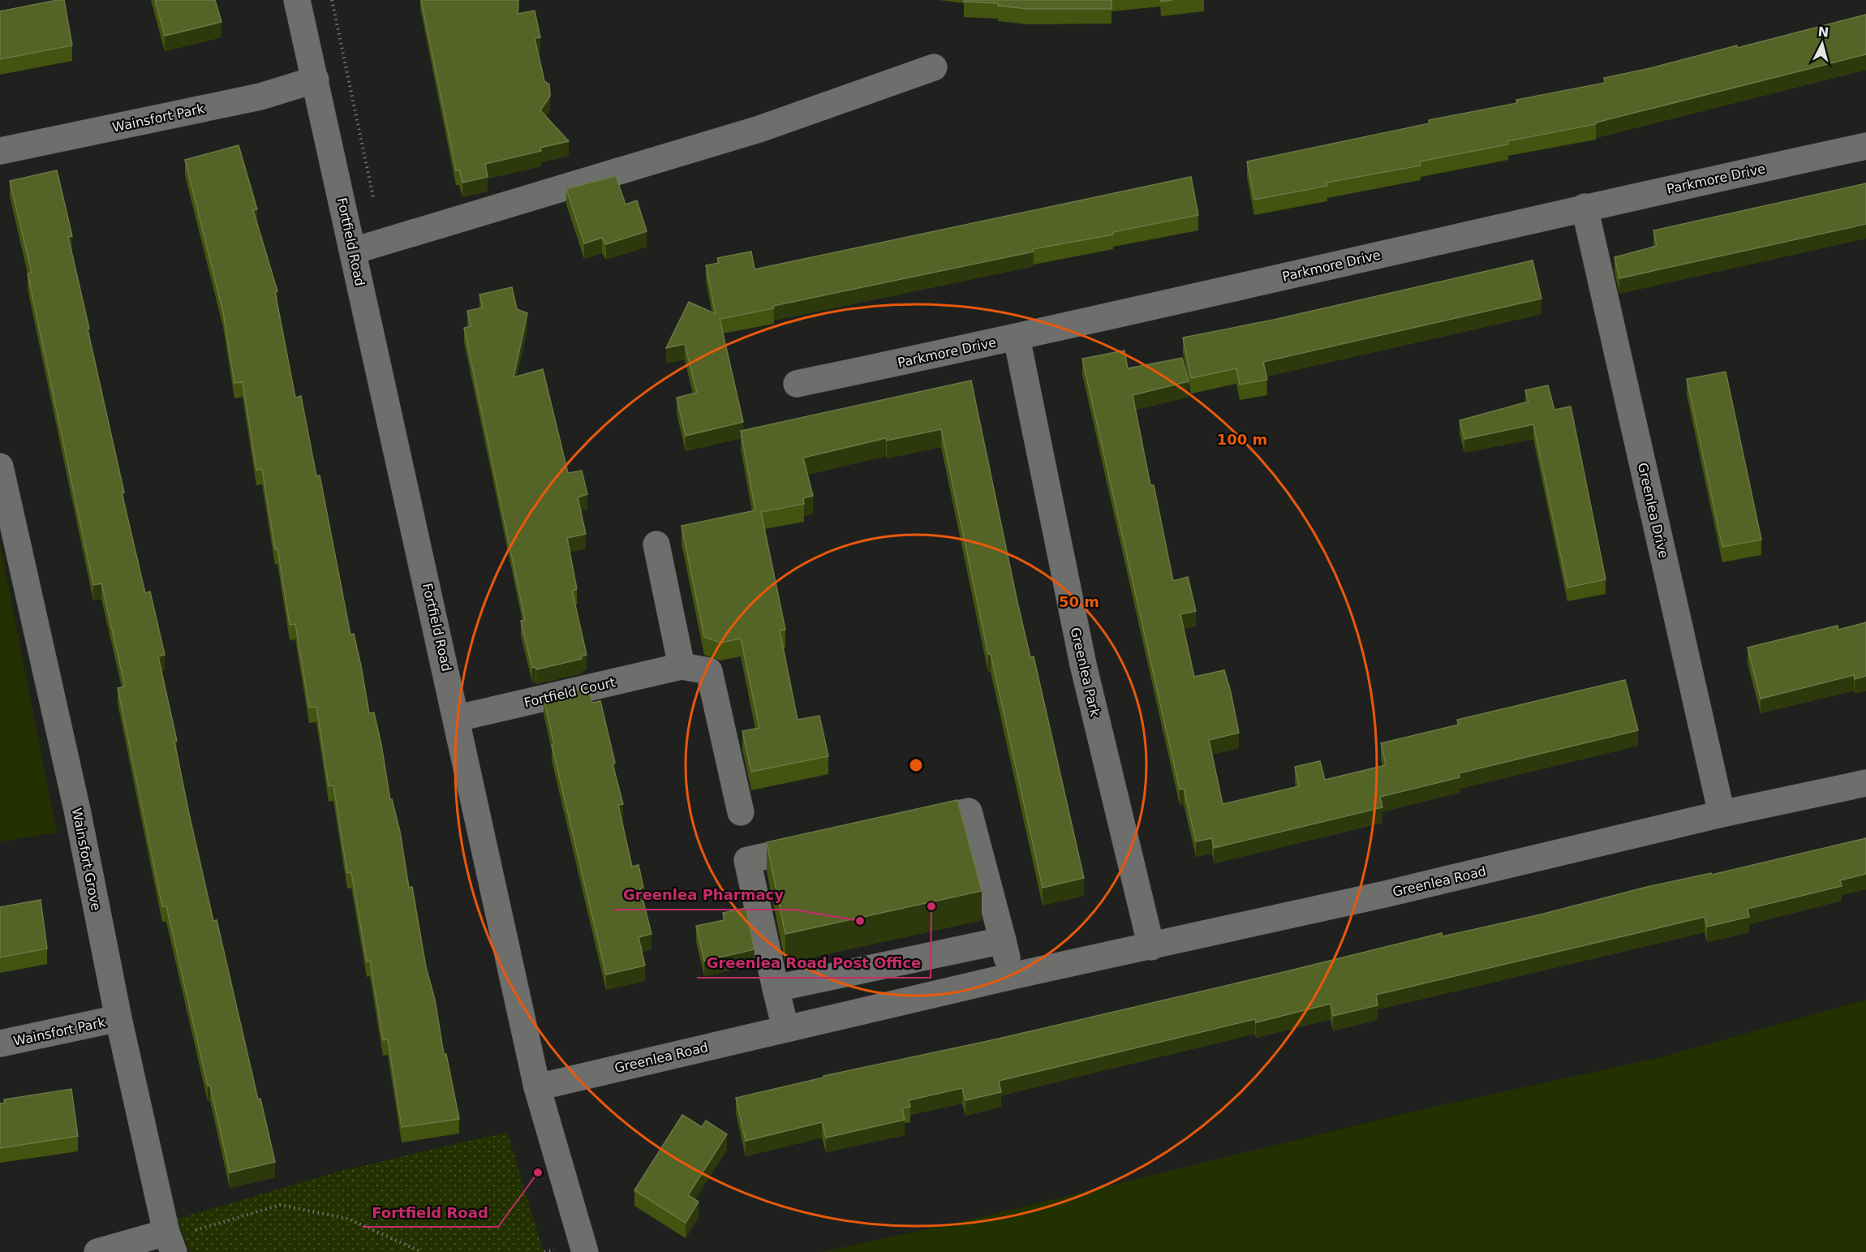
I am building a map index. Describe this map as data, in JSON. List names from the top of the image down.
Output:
{
  "streets": {
    "street": [
      "Wainsfort Park",
      "Parkmore Drive",
      "Fortfield Road",
      "Greenlea Drive",
      "Greenlea Park",
      "Fortfield Court",
      "Wainsfort Grove",
      "Greenlea Road"
    ]
  },
  "crossings": [
    ["Wainsfort Park", "Fortfield Road"],
    ["Wainsfort Park", "Wainsfort Grove"],
    ["Parkmore Drive", "Greenlea Drive"],
    ["Parkmore Drive", "Greenlea Park"],
    ["Fortfield Road", "Fortfield Court"],
    ["Fortfield Road", "Greenlea Road"],
    ["Greenlea Drive", "Greenlea Road"],
    ["Greenlea Park", "Greenlea Road"]
  ],
  "places": ["Greenlea Road Post Office", "Greenlea Pharmacy", "Fortfield Road"],
  "north": "top",
  "rings": ["100 m", "50 m"]
}
